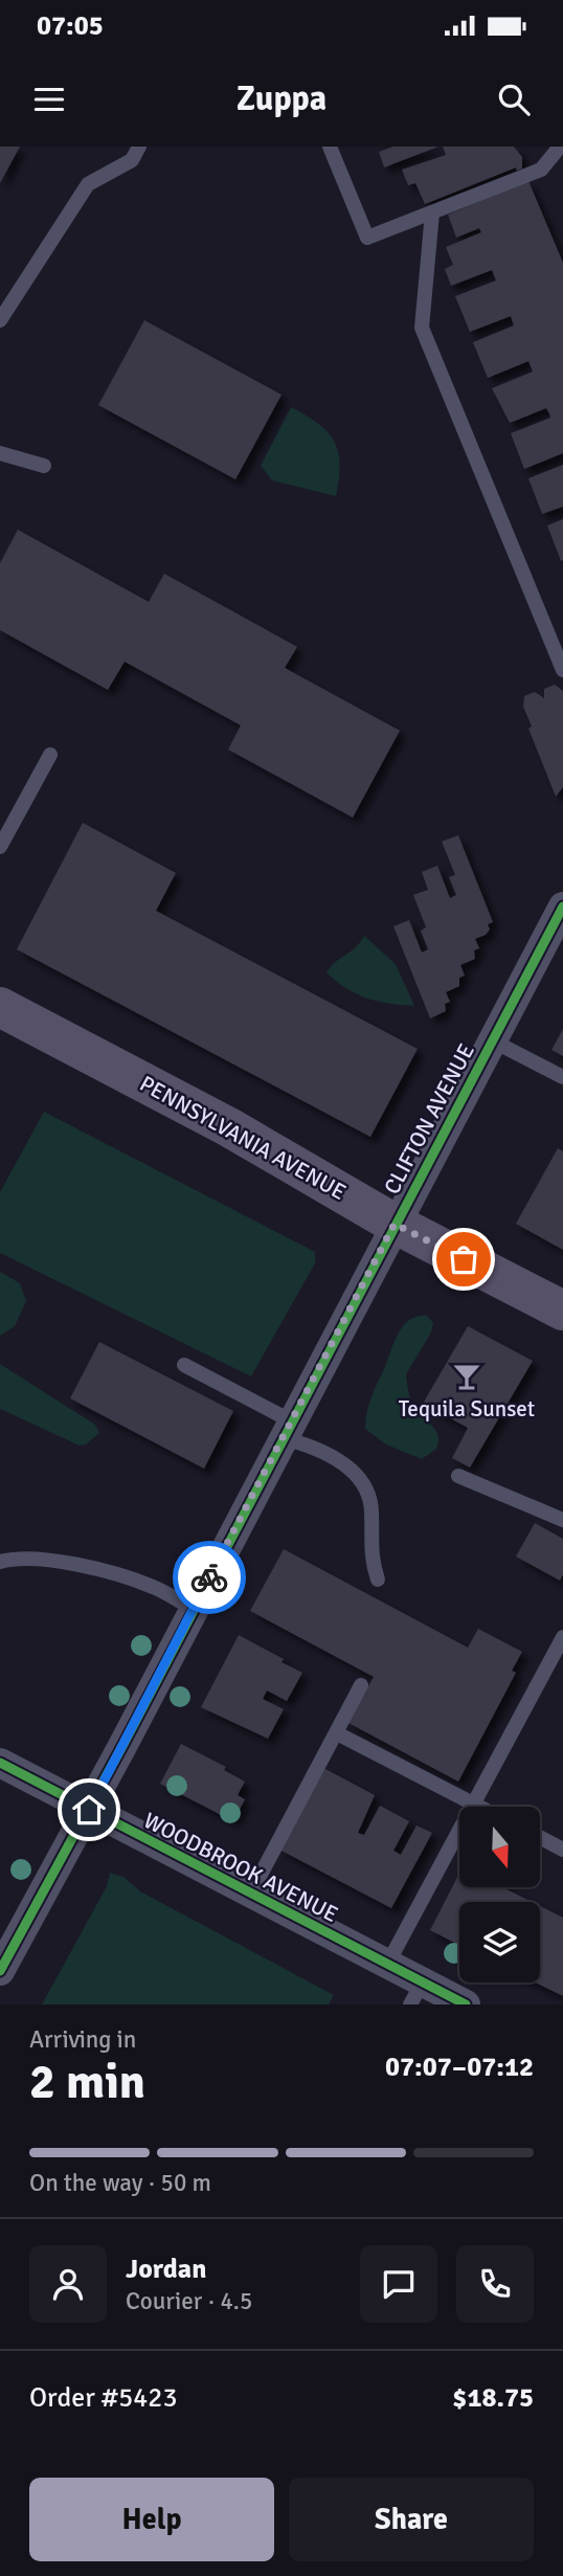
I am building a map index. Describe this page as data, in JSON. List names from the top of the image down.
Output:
{
  "streets": {
    "main road": ["PENNSYLVANIA AVENUE"],
    "street": ["CLIFTON AVENUE", "WOODBROOK AVENUE"]
  },
  "crossings": [
    ["CLIFTON AVENUE", "PENNSYLVANIA AVENUE"],
    ["CLIFTON AVENUE", "WOODBROOK AVENUE"]
  ],
  "places": {
    "bar": ["Tequila Sunset"]
  },
  "north": "bottom",
  "page": {
    "status": "07:05",
    "header": "Zuppa",
    "heading": ["2 min", "Arriving in", "07:07–07:12"],
    "panel": [
      "Jordan",
      "Courier · 4.5",
      "Order #5423",
      "$18.75"
    ],
    "bar": "On the way · 50 m",
    "buttons": ["Help", "Share"]
  }
}
